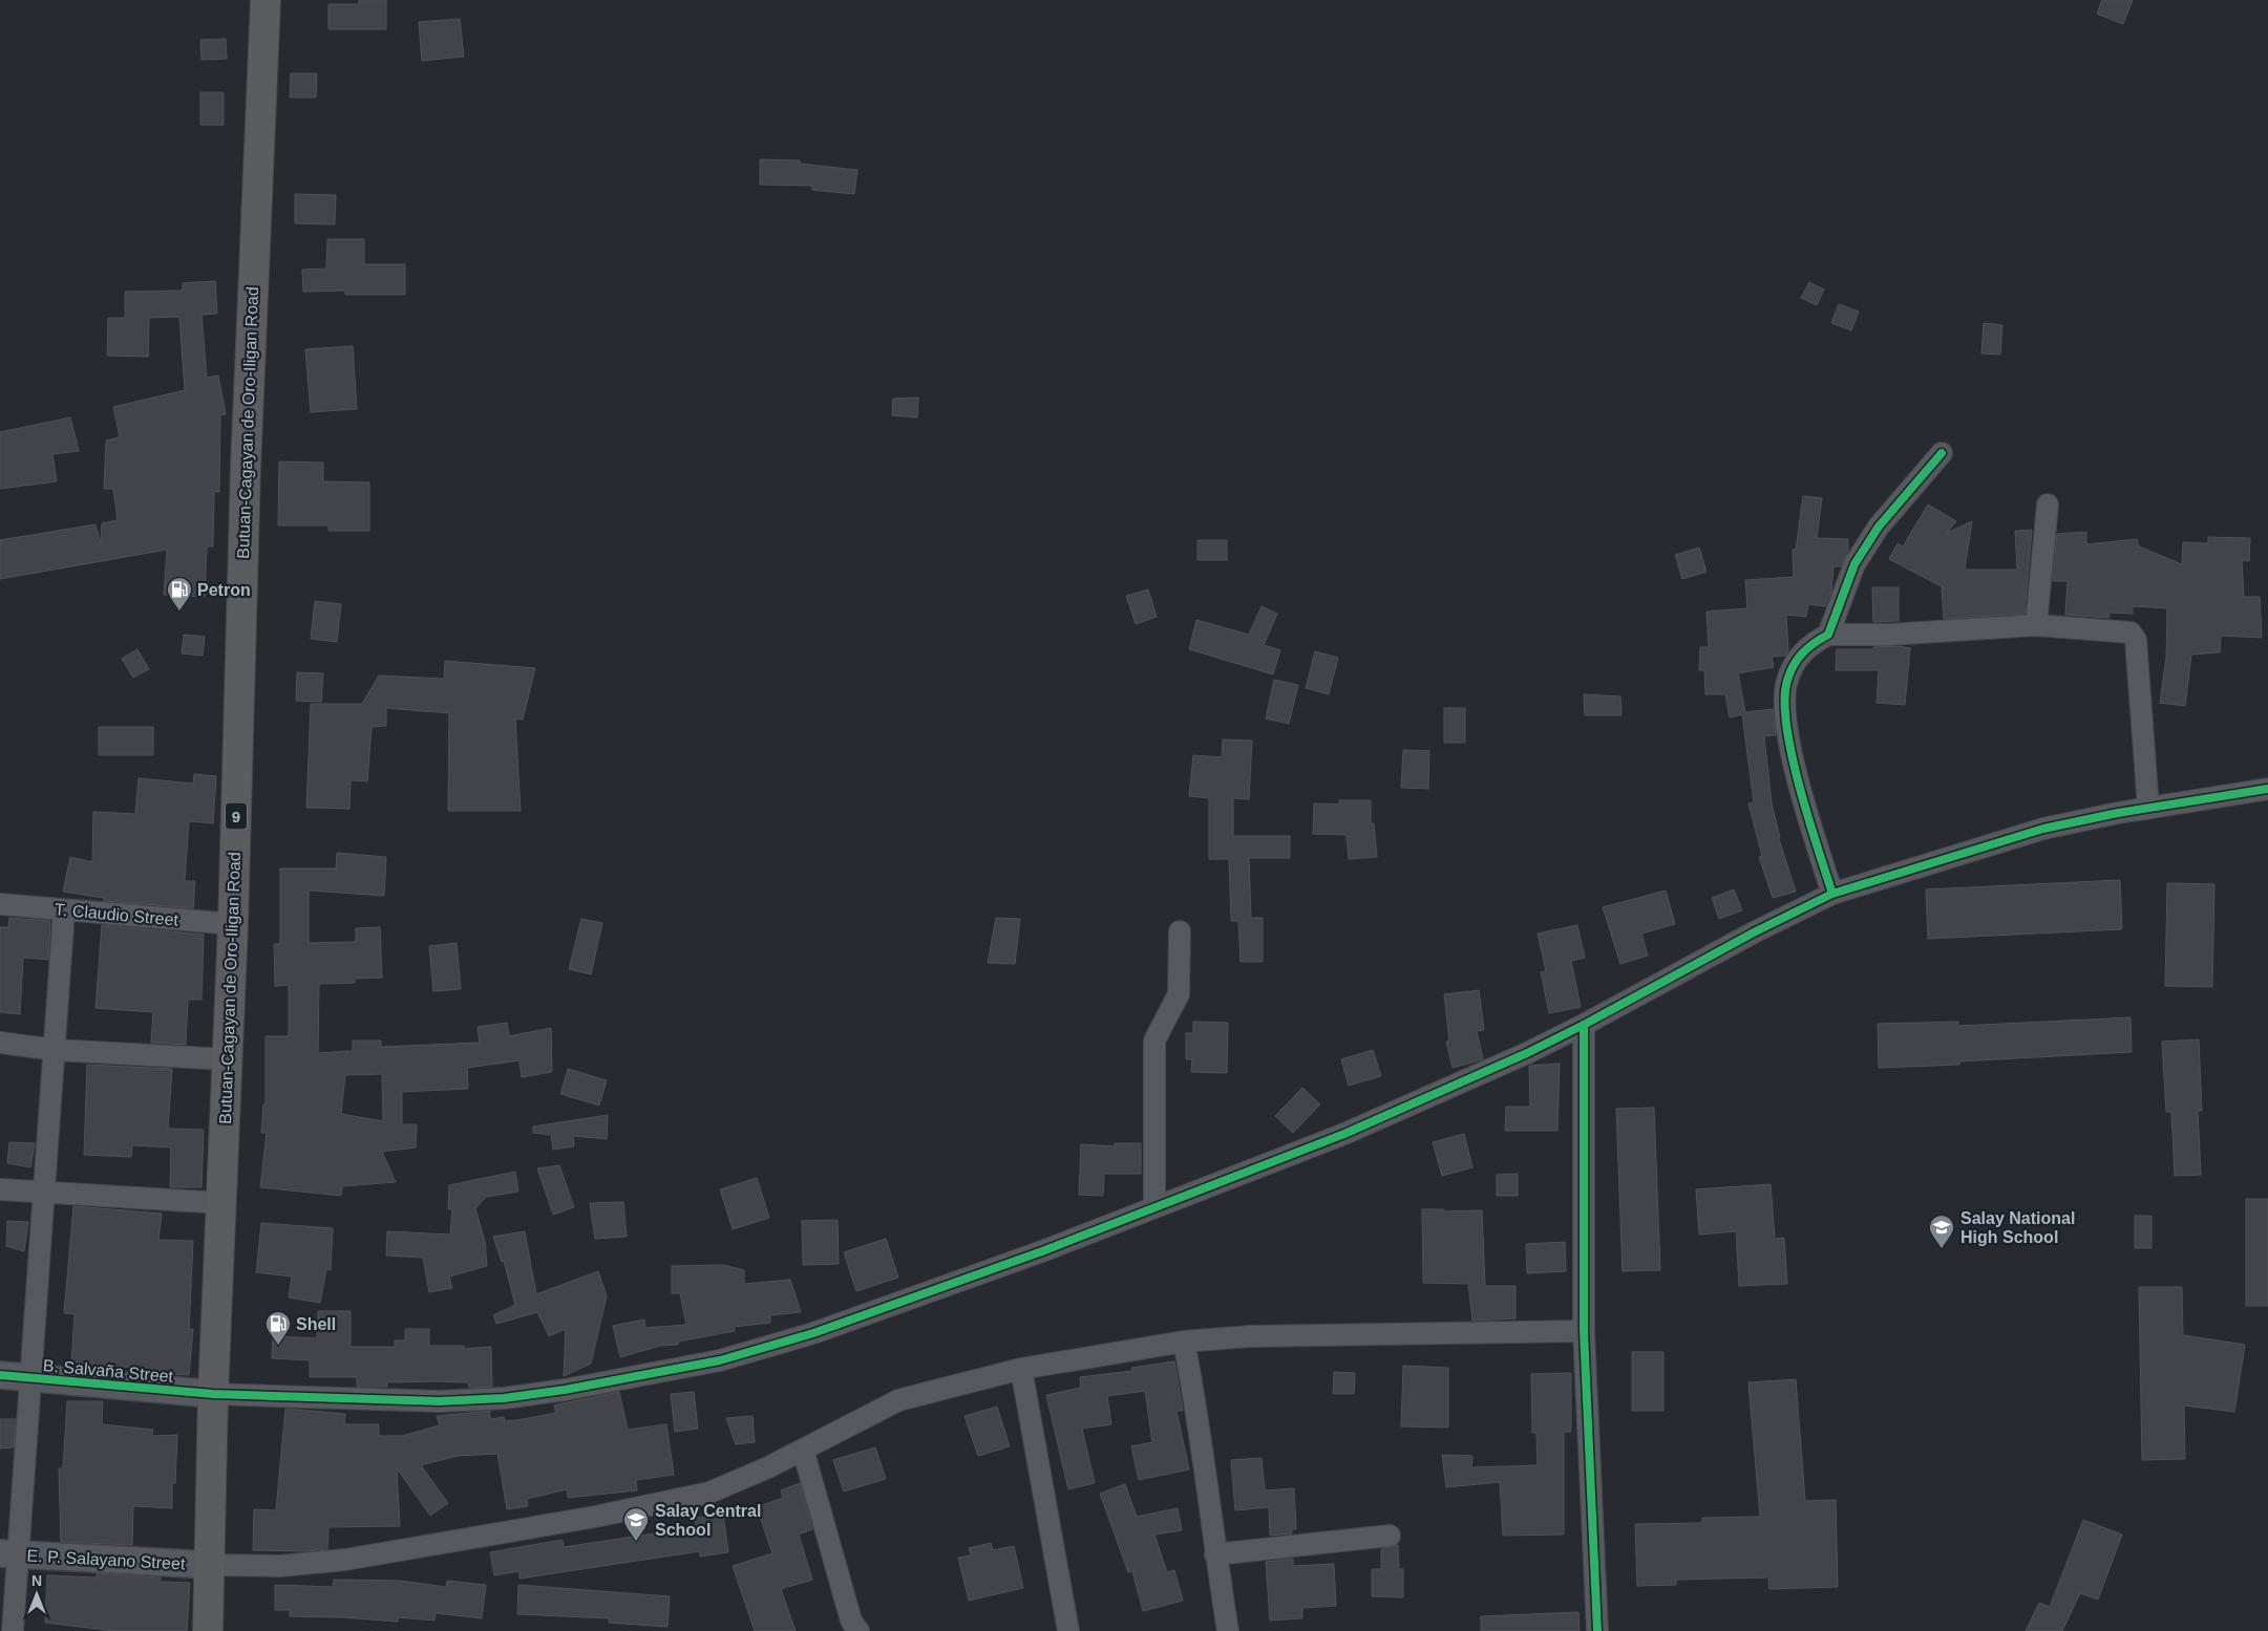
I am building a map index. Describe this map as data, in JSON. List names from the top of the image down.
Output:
{
  "streets": {
    "highway": ["Butuan-Cagayan de Oro-Iligan Road", "9"],
    "street": ["T. Claudio Street", "B. Salvaña Street", "E. P. Salayano Street"]
  },
  "crossings": [
    ["Butuan-Cagayan de Oro-Iligan Road", "T. Claudio Street"],
    ["Butuan-Cagayan de Oro-Iligan Road", "B. Salvaña Street"],
    ["Butuan-Cagayan de Oro-Iligan Road", "E. P. Salayano Street"]
  ],
  "places": {
    "fuel station": ["Petron", "Shell"],
    "school or university": ["Salay National High School", "Salay Central School"]
  },
  "north": "top"
}
